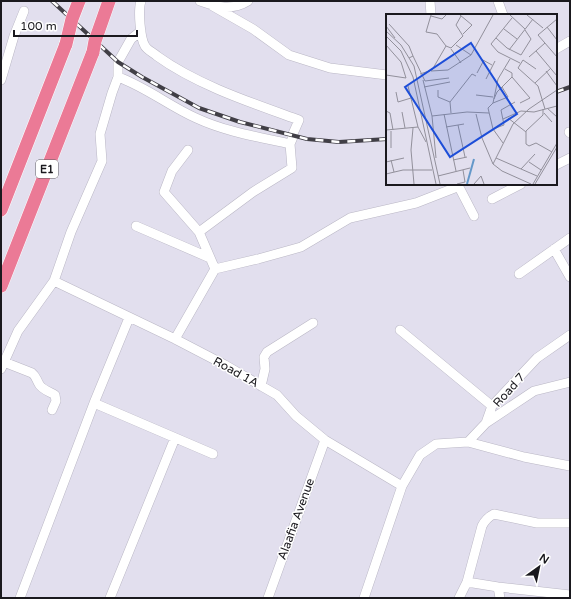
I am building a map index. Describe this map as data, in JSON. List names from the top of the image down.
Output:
{
  "streets": {
    "highway": ["E1"],
    "street": ["Road 1A", "Road 7", "Alaafia Avenue"]
  },
  "crossings": [
    ["Road 1A", "Alaafia Avenue"]
  ],
  "scale_bar": "100 m",
  "north": "top right"
}
